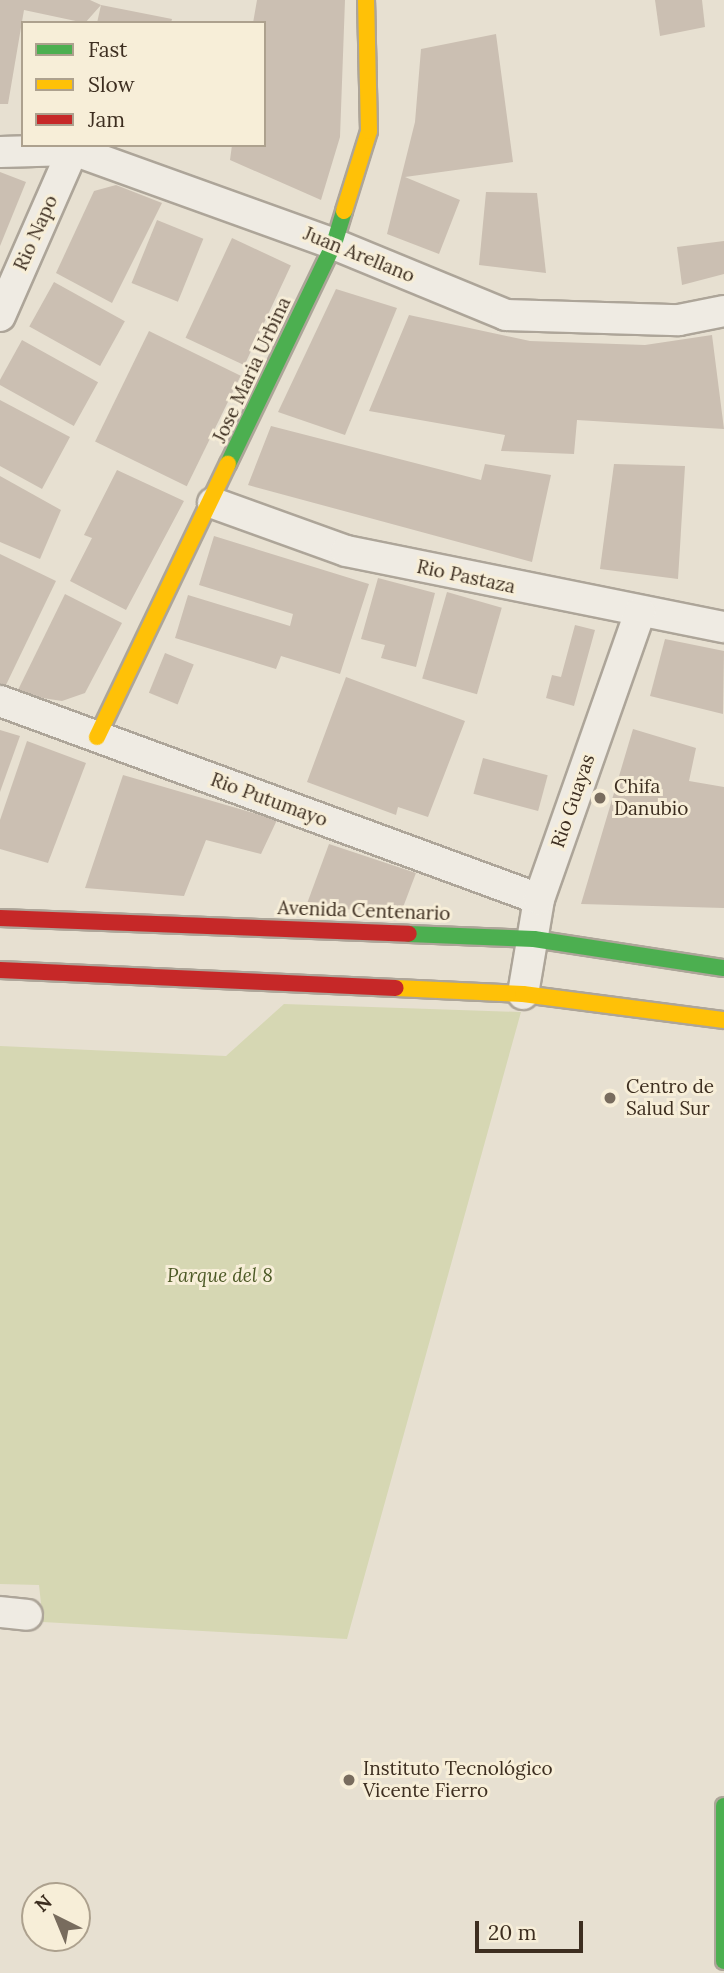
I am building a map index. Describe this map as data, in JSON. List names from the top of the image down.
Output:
{
  "streets": {
    "street": [
      "Rio Napo",
      "Juan Arellano",
      "Jose Maria Urbina",
      "Rio Pastaza",
      "Rio Putumayo",
      "Rio Guayas",
      "Avenida Centenario"
    ]
  },
  "crossings": [
    ["Rio Napo", "Juan Arellano"],
    ["Juan Arellano", "Jose Maria Urbina"],
    ["Jose Maria Urbina", "Rio Pastaza"],
    ["Jose Maria Urbina", "Rio Putumayo"],
    ["Rio Pastaza", "Rio Guayas"],
    ["Rio Putumayo", "Rio Guayas"],
    ["Rio Guayas", "Avenida Centenario"]
  ],
  "parks": ["Parque del 8"],
  "places": ["Chifa Danubio", "Centro de Salud Sur", "Instituto Tecnológico Vicente Fierro"],
  "legend": ["Fast", "Slow", "Jam"],
  "scale_bar": "20 m",
  "north": "top left"
}
